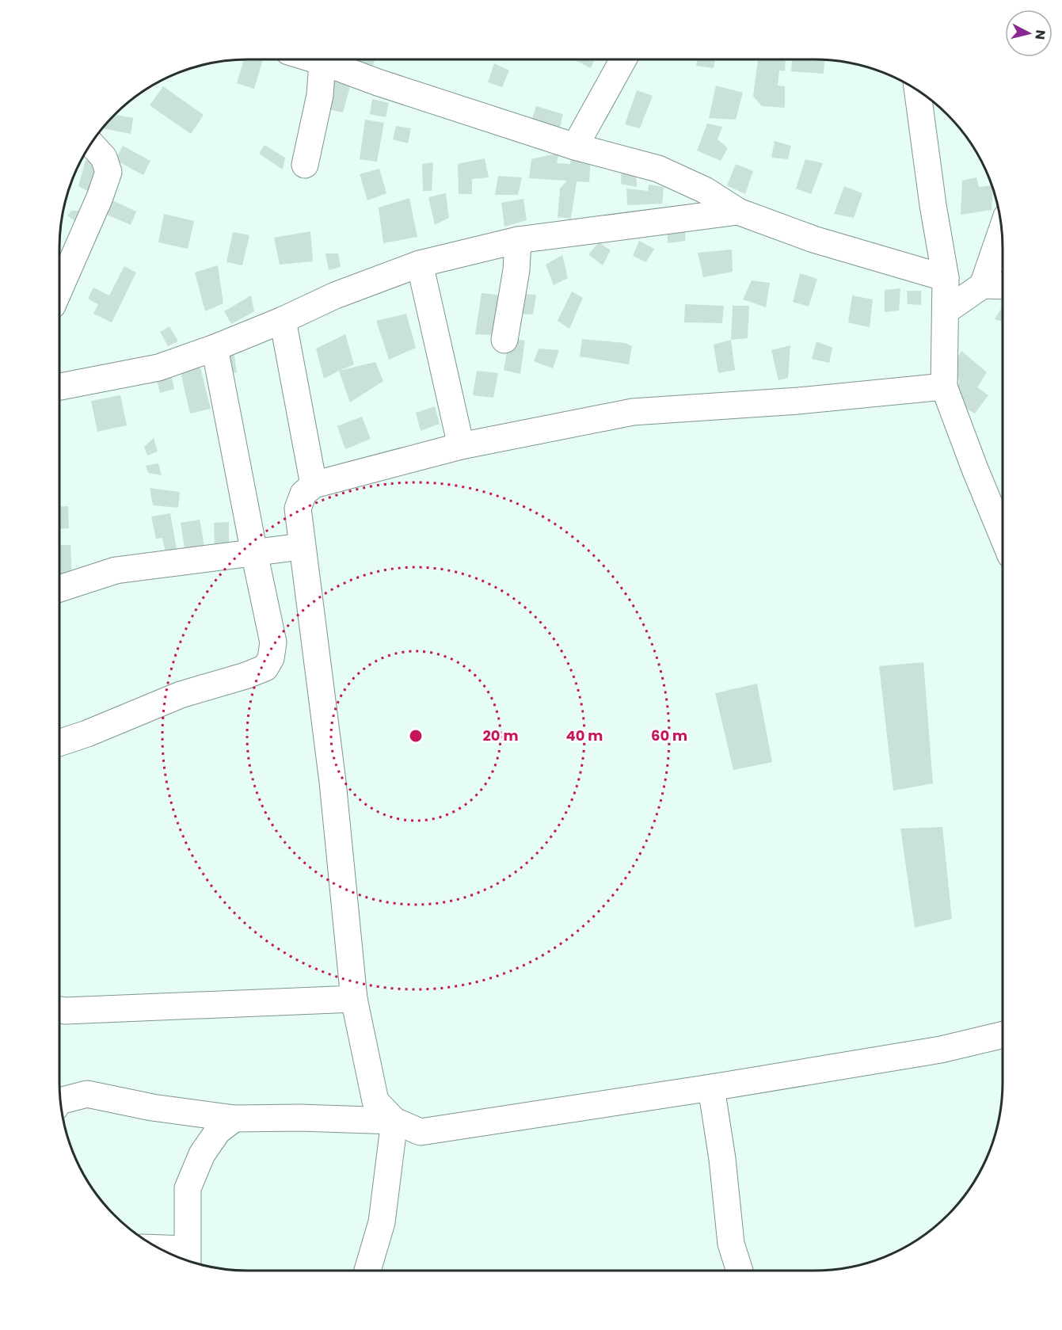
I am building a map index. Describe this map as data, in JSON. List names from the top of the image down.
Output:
{
  "north": "right",
  "rings": ["20 m", "40 m", "60 m"]
}
